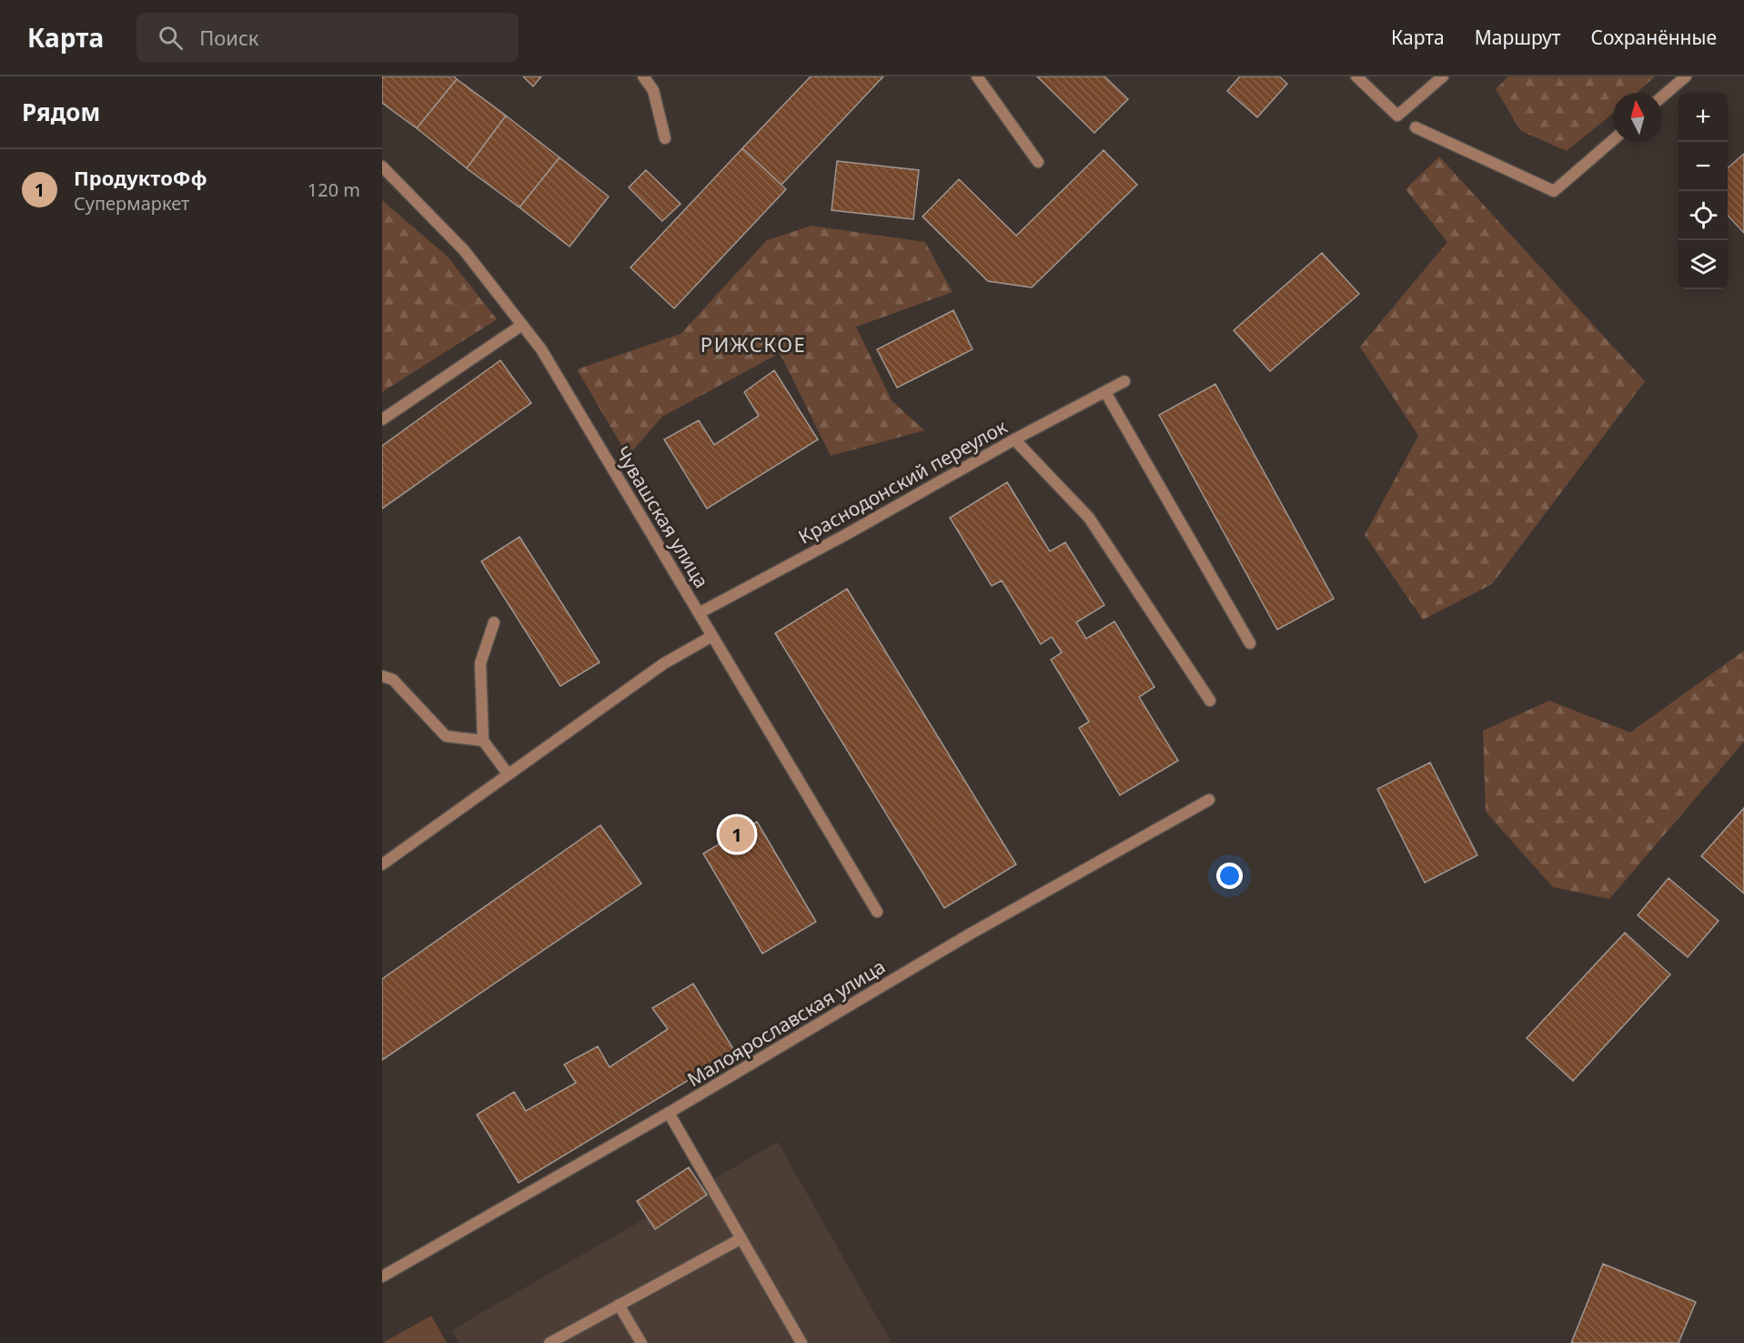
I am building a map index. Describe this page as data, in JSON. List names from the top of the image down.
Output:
{
  "streets": {
    "street": ["Краснодонский переулок", "Чувашская улица", "Малоярославская улица"]
  },
  "crossings": [
    ["Краснодонский переулок", "Чувашская улица"]
  ],
  "districts": ["РИЖСКОЕ"],
  "north": "top",
  "page": {
    "header": "Карта",
    "search": "Поиск",
    "nav": ["Карта", "Маршрут", "Сохранённые"],
    "heading": "Рядом",
    "map_buttons": ["+", "−"],
    "list": [
      {
        "mark": "1",
        "name": "ПродуктоФф",
        "note": "Супермаркет",
        "value": "120 m"
      }
    ],
    "pins": "1"
  }
}
